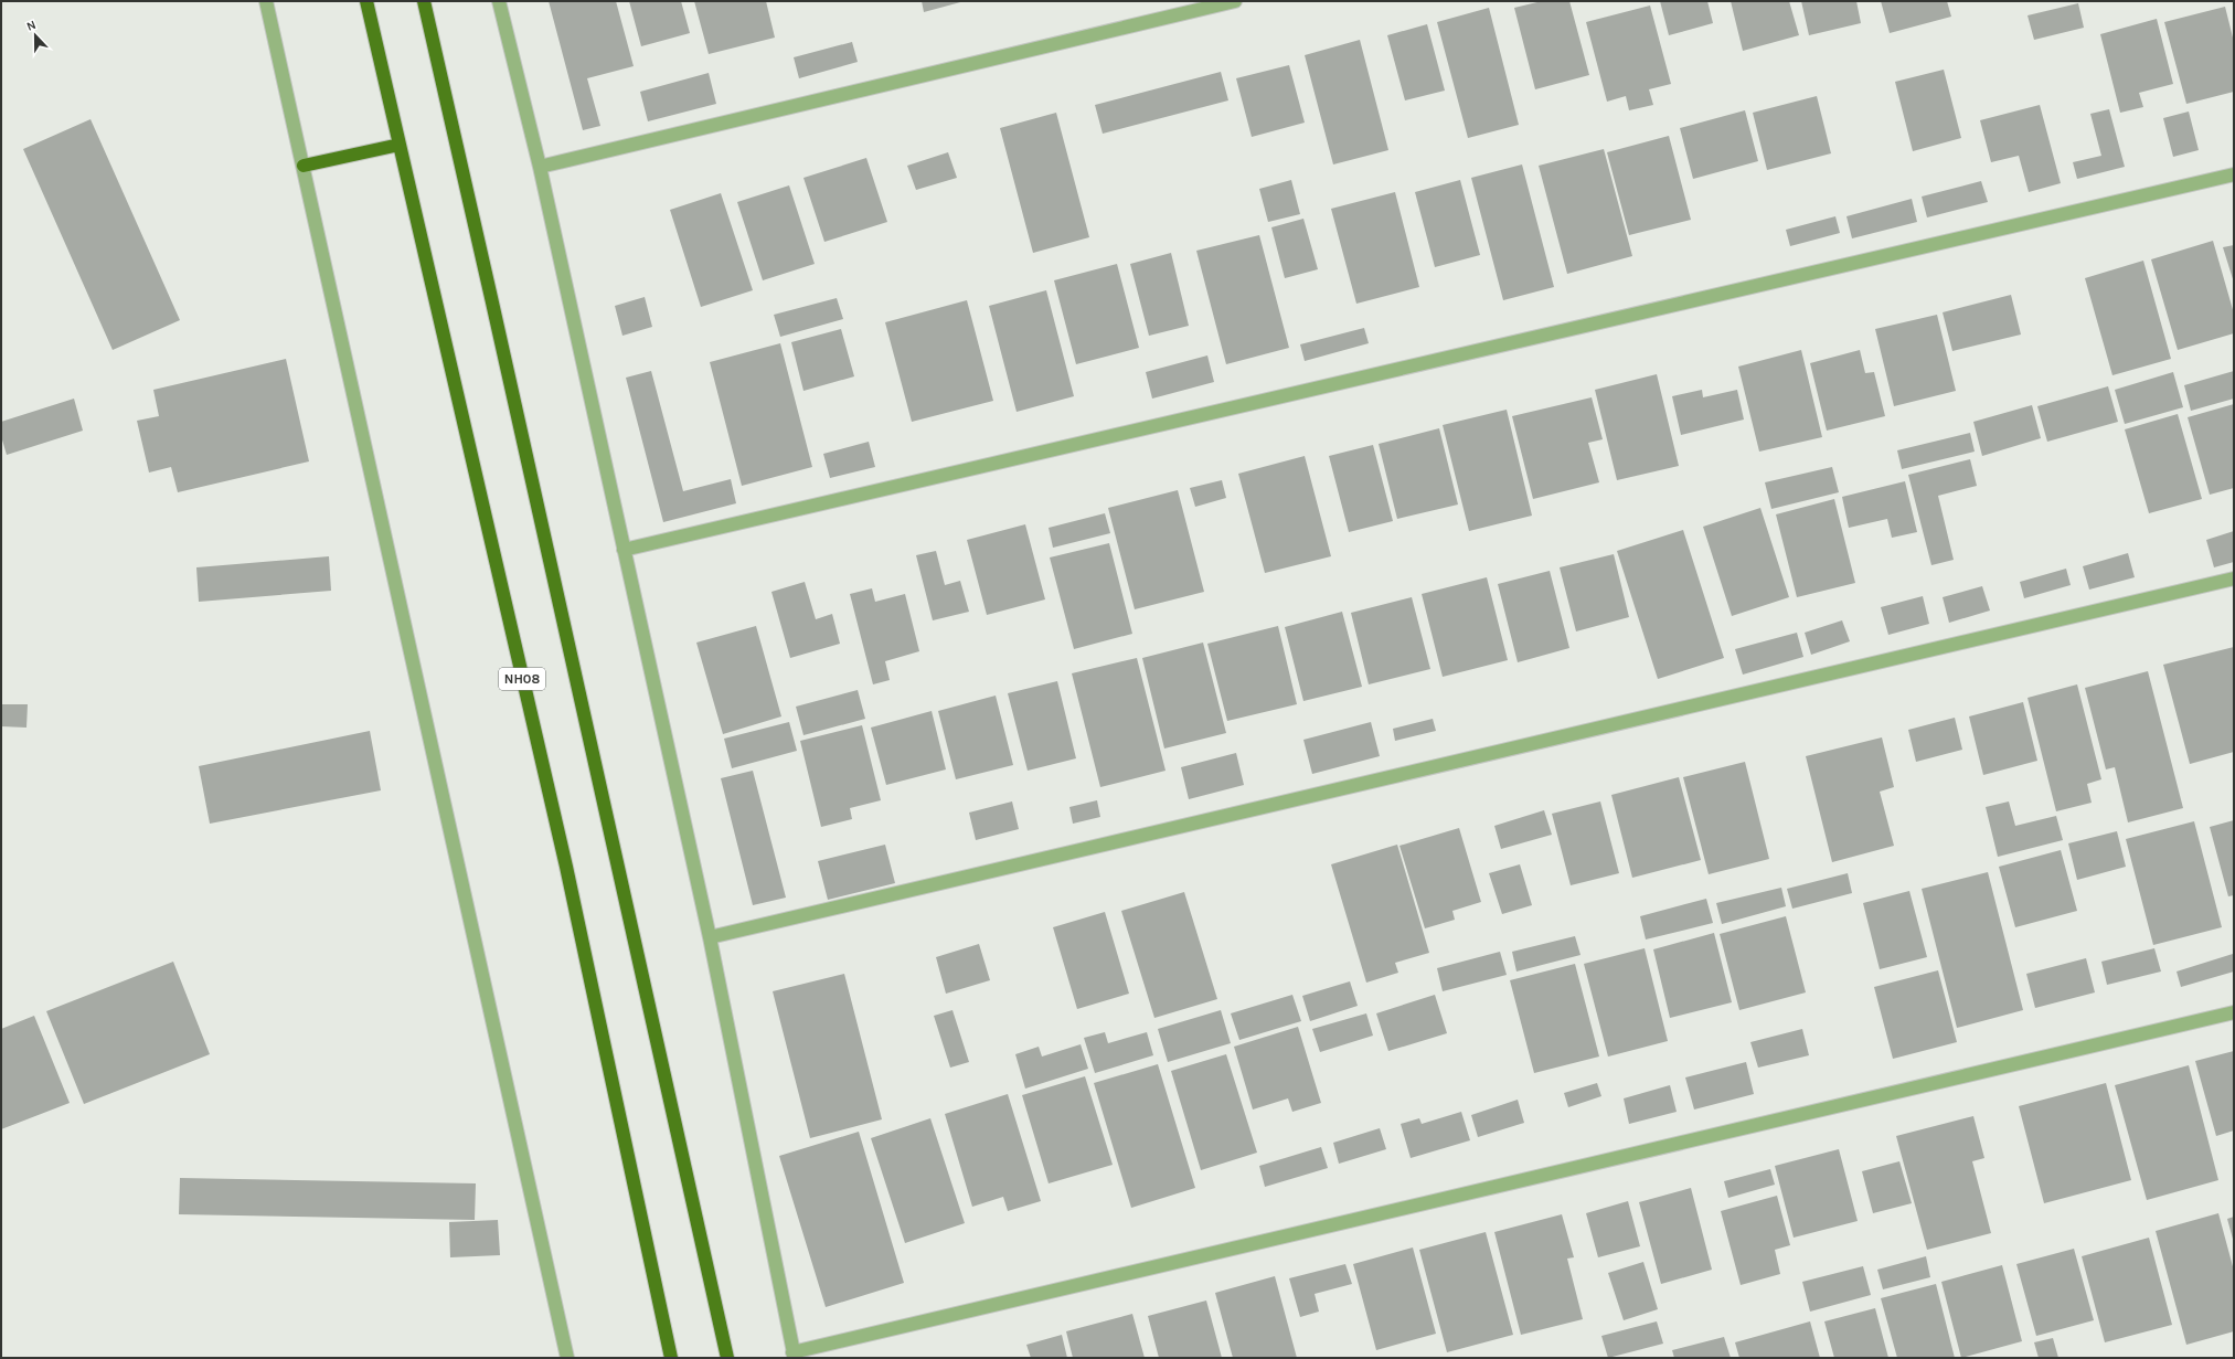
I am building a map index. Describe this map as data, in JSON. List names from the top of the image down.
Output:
{
  "streets": {
    "highway": ["NH08"]
  },
  "north": "top"
}
